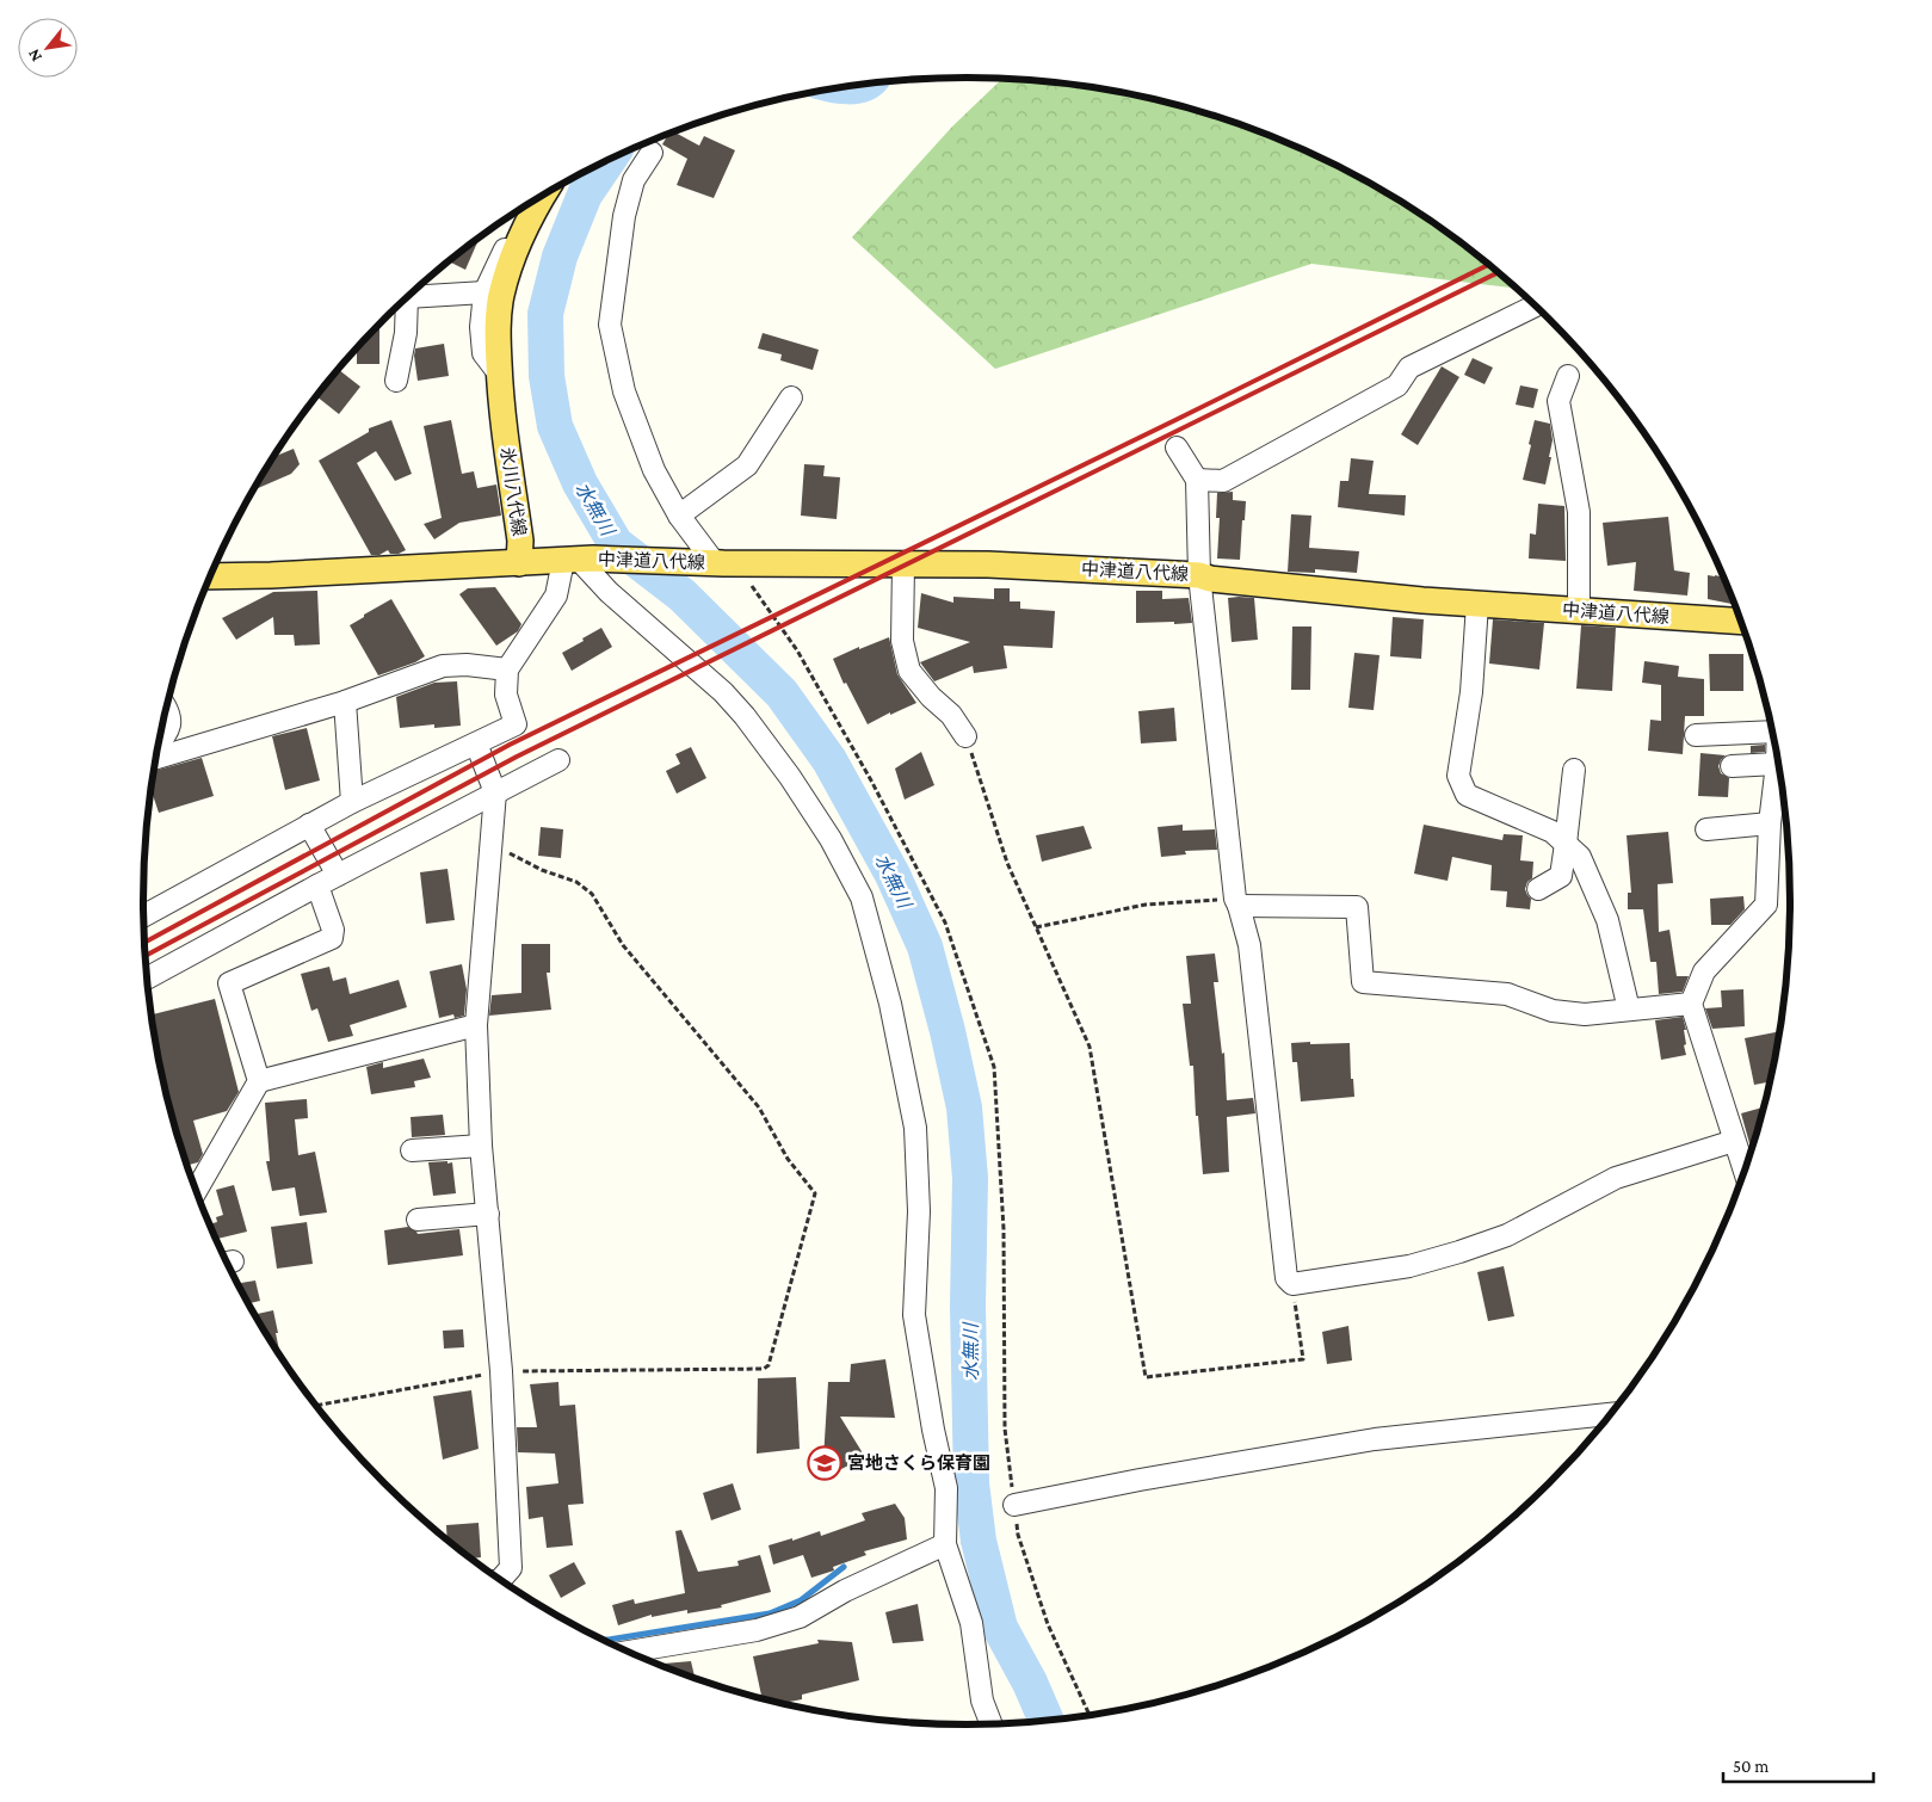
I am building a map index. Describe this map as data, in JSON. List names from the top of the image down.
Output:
{
  "streets": {
    "main road": ["氷川八代線", "中津道八代線"]
  },
  "crossings": [
    ["氷川八代線", "中津道八代線"]
  ],
  "water": ["水無川"],
  "places": {
    "school or university": ["宮地さくら保育園"]
  },
  "scale_bar": "50 m",
  "north": "bottom left"
}
